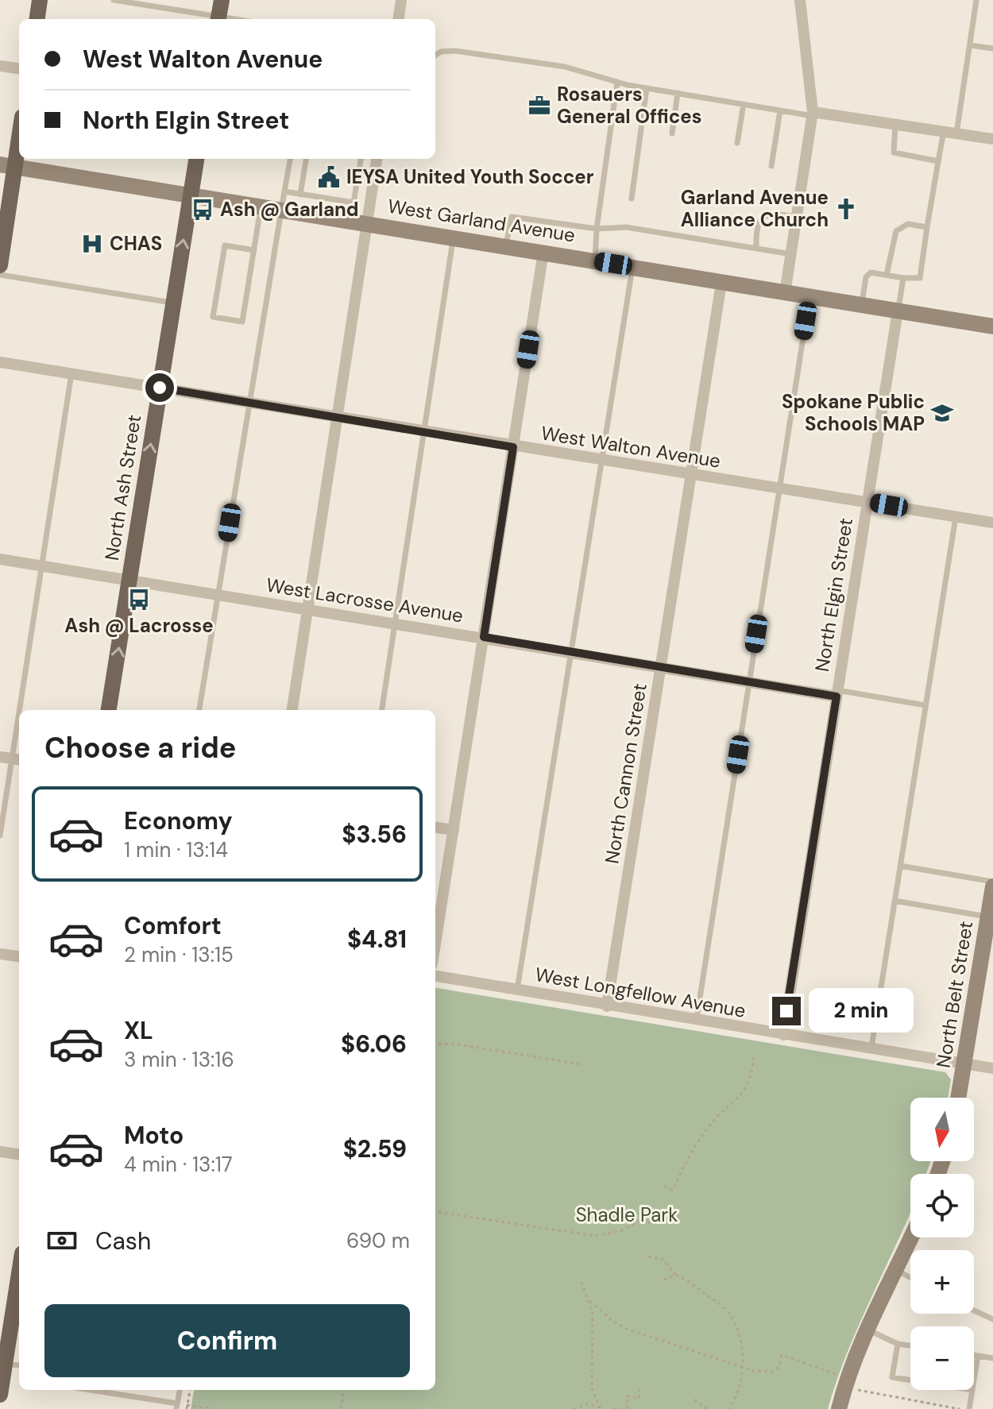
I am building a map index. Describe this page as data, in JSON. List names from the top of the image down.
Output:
{
  "streets": {
    "main road": ["North Ash Street"],
    "street": [
      "West Garland Avenue",
      "West Walton Avenue",
      "North Elgin Street",
      "West Lacrosse Avenue",
      "North Cannon Street",
      "West Longfellow Avenue",
      "North Belt Street"
    ]
  },
  "crossings": [
    ["West Garland Avenue", "North Ash Street"],
    ["West Garland Avenue", "North Elgin Street"],
    ["West Garland Avenue", "North Cannon Street"],
    ["West Walton Avenue", "North Ash Street"],
    ["West Walton Avenue", "North Elgin Street"],
    ["West Walton Avenue", "North Cannon Street"],
    ["North Ash Street", "West Lacrosse Avenue"],
    ["North Elgin Street", "West Lacrosse Avenue"],
    ["North Elgin Street", "West Longfellow Avenue"],
    ["West Lacrosse Avenue", "North Cannon Street"],
    ["North Cannon Street", "West Longfellow Avenue"],
    ["West Longfellow Avenue", "North Belt Street"]
  ],
  "one_way": ["North Ash Street"],
  "parks": ["Shadle Park"],
  "places": {
    "office": ["Rosauers General Offices"],
    "public building": ["IEYSA United Youth Soccer"],
    "church": ["Garland Avenue Alliance Church"],
    "bus stop": ["Ash @ Garland", "Ash @ Lacrosse"],
    "hospital": ["CHAS"],
    "school or university": ["Spokane Public Schools MAP"]
  },
  "north": "bottom",
  "page": {
    "banner": ["West Walton Avenue", "North Elgin Street"],
    "heading": "Choose a ride",
    "list": [
      {
        "name": "Economy",
        "note": "1 min · 13:14",
        "value": "$3.56"
      },
      {
        "name": "Comfort",
        "note": "2 min · 13:15",
        "value": "$4.81"
      },
      {
        "name": "XL",
        "note": "3 min · 13:16",
        "value": "$6.06"
      },
      {
        "name": "Moto",
        "note": "4 min · 13:17",
        "value": "$2.59"
      }
    ],
    "bubble": "2 min",
    "map_buttons": ["+", "−"],
    "pay": ["Cash", "690 m"],
    "buttons": "Confirm"
  }
}
